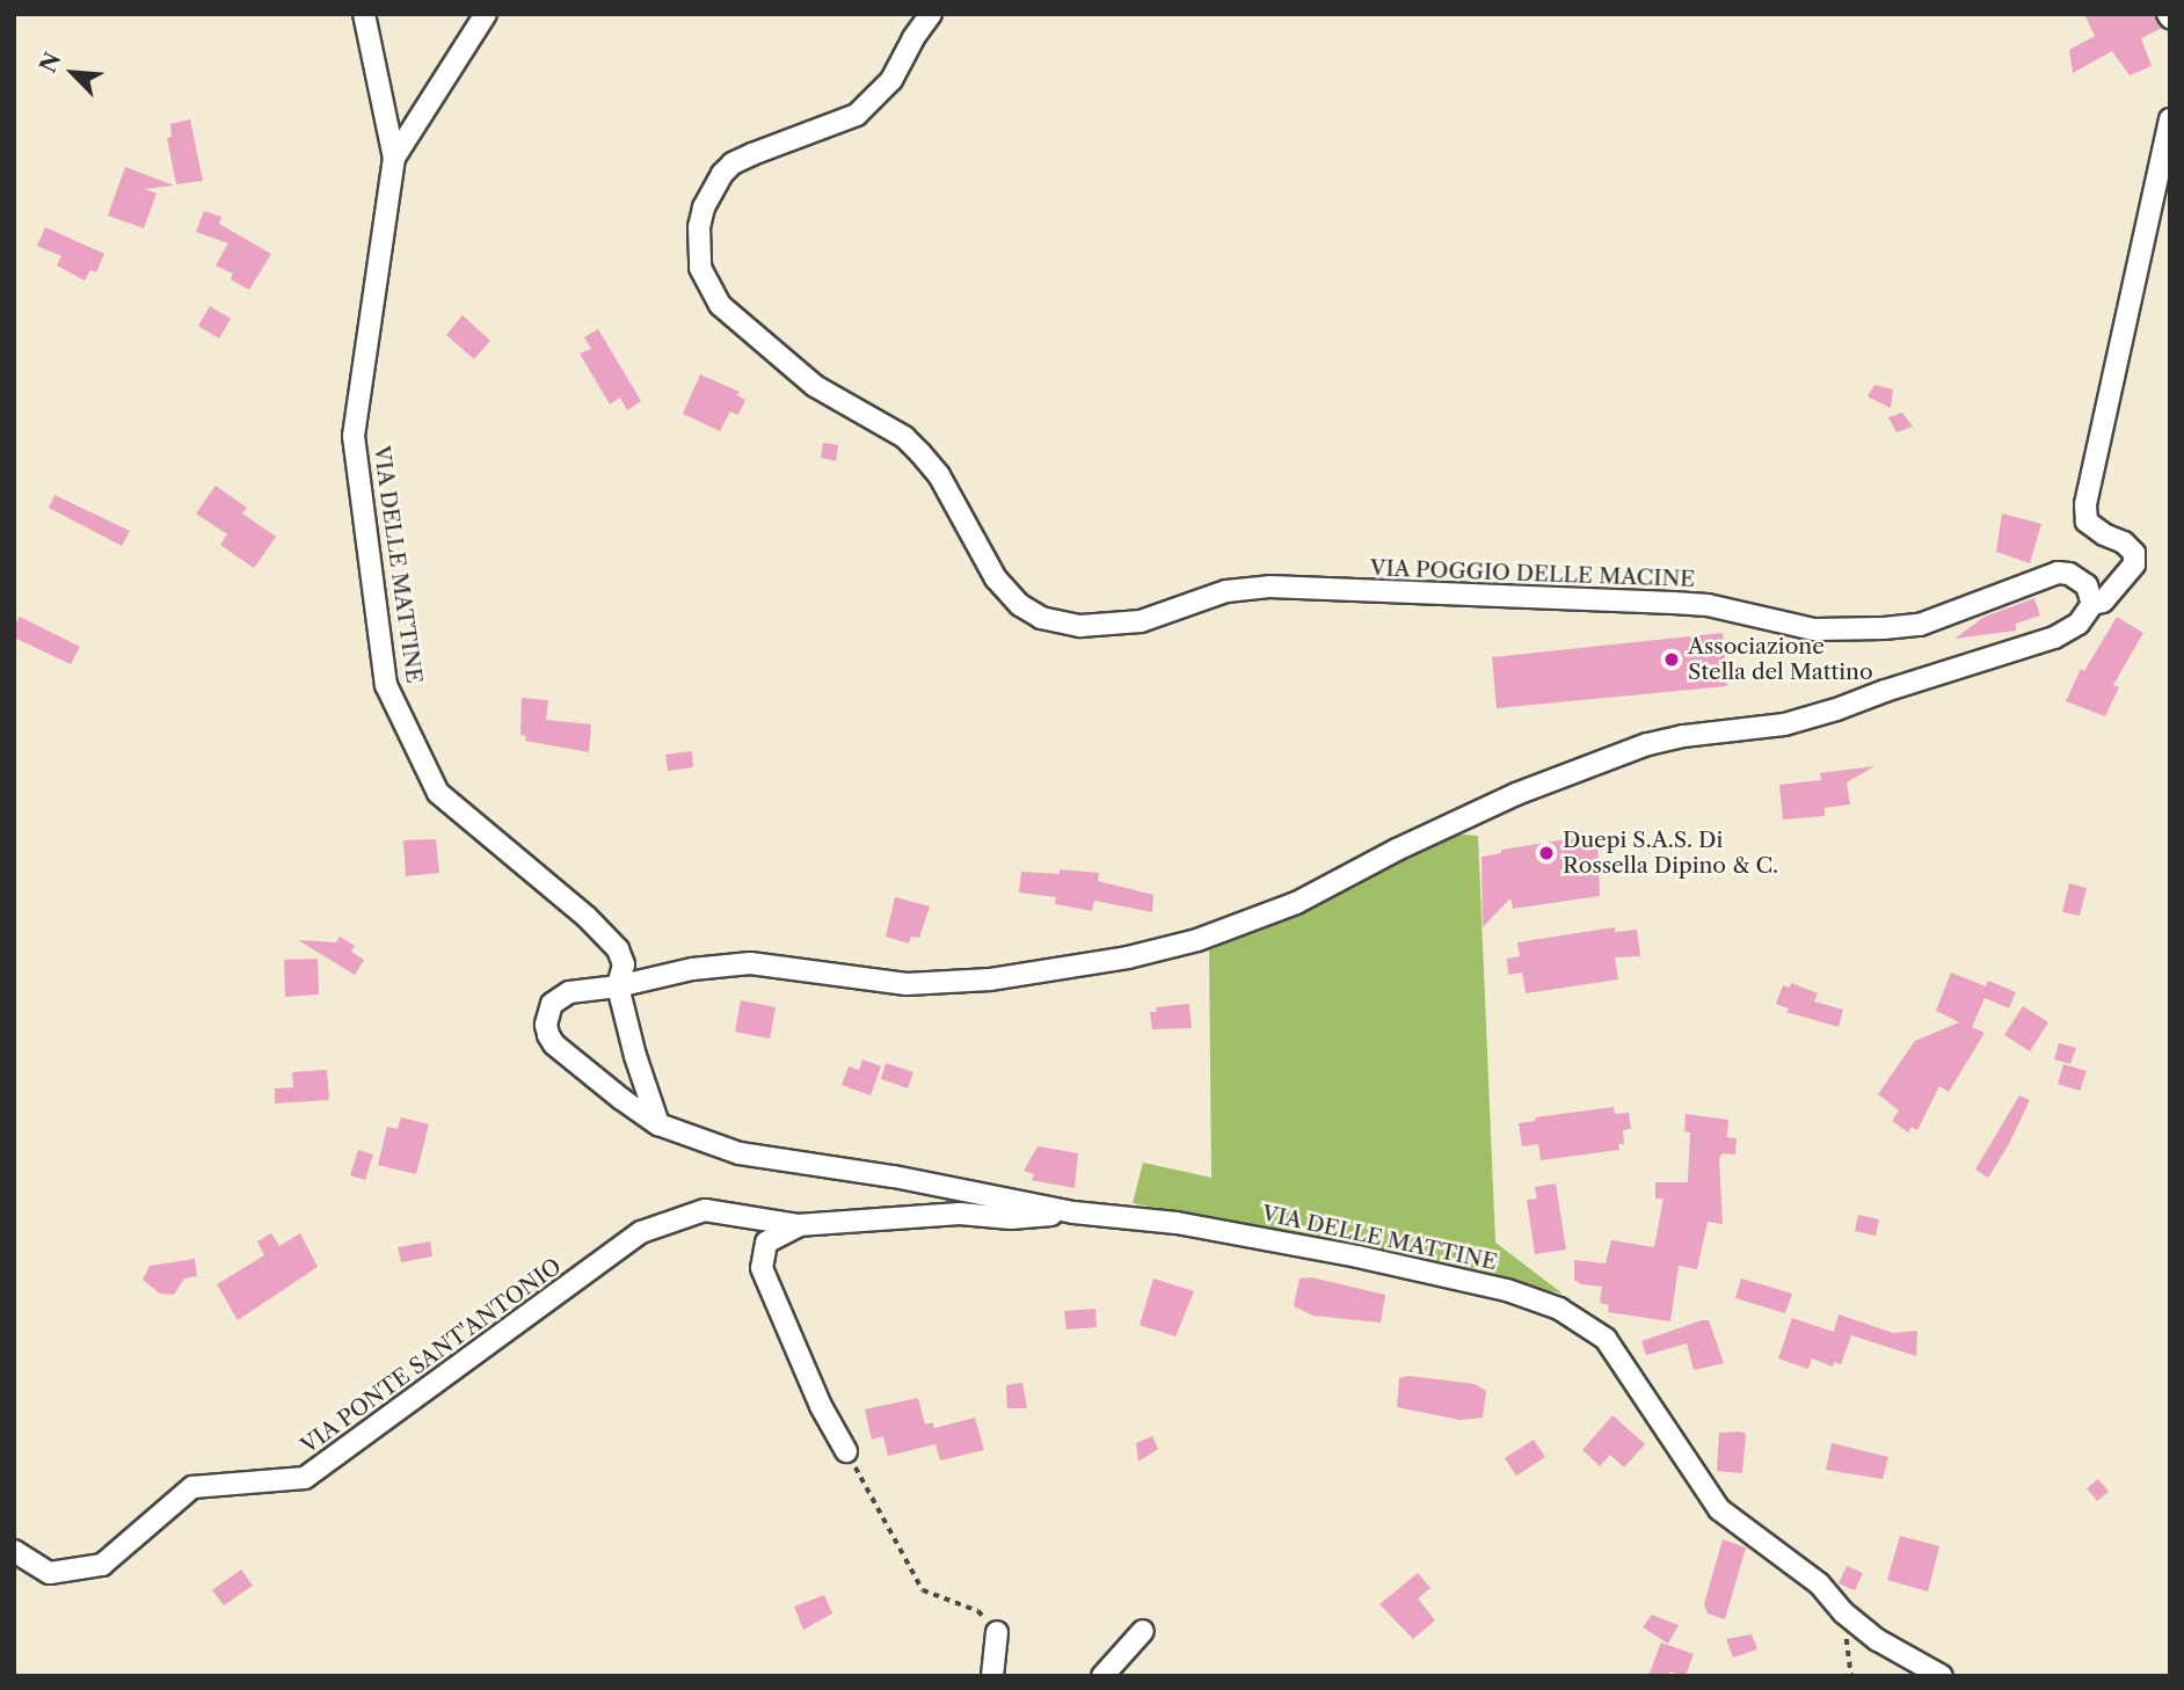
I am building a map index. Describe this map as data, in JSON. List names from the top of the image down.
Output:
{
  "streets": {
    "street": ["VIA DELLE MATTINE", "VIA POGGIO DELLE MACINE", "VIA PONTE SANT'ANTONIO"]
  },
  "crossings": [
    ["VIA DELLE MATTINE", "VIA PONTE SANT'ANTONIO"]
  ],
  "places": ["Associazione Stella del Mattino", "Duepi S.A.S. Di Rossella Dipino & C."],
  "north": "top left"
}
